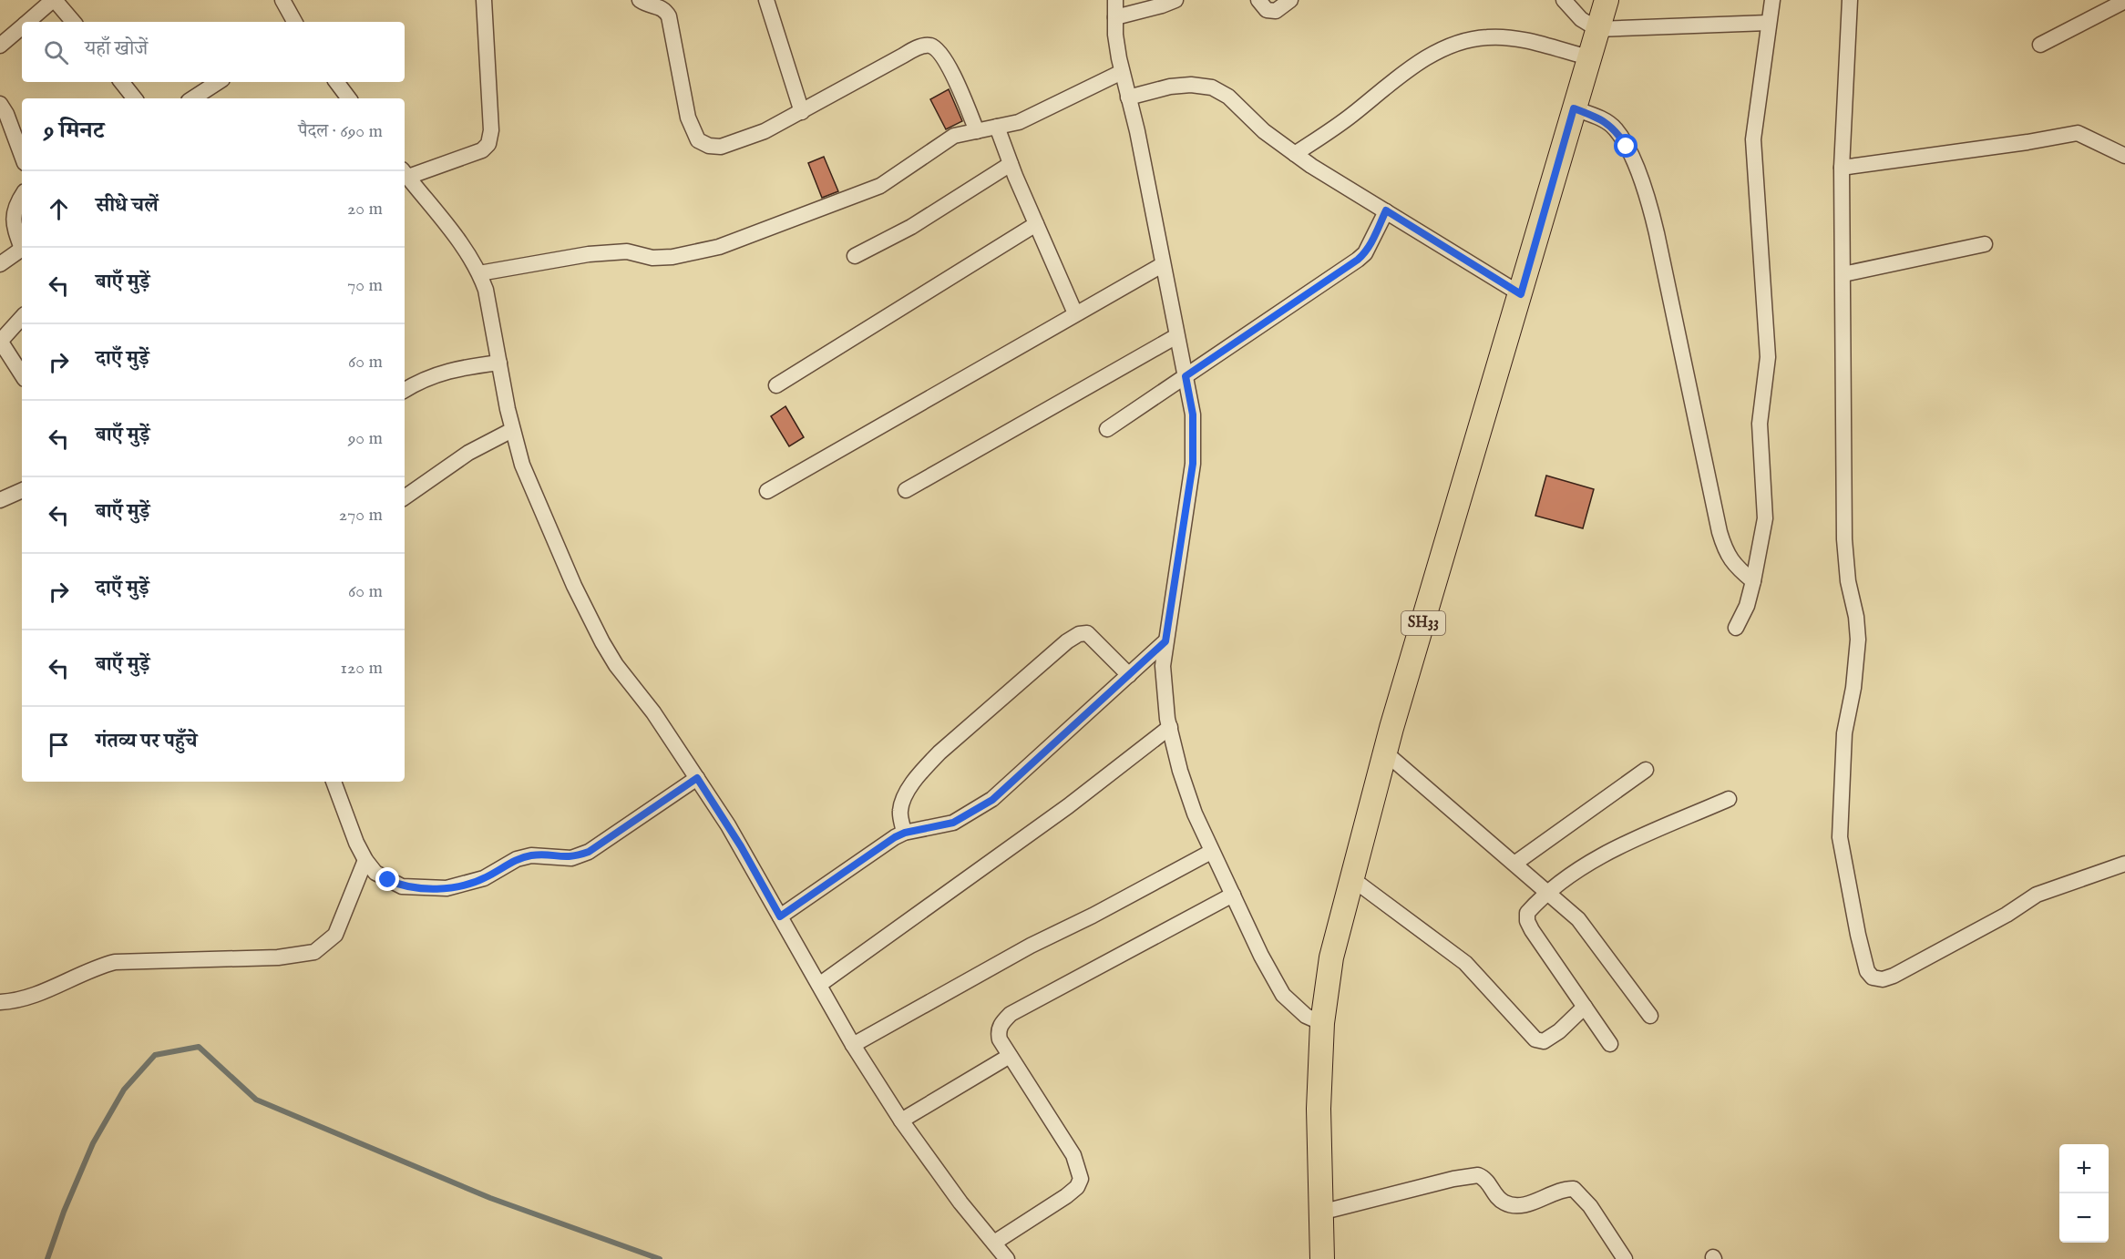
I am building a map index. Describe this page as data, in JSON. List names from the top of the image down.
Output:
{
  "streets": {
    "main road": ["SH33"]
  },
  "page": {
    "search": "यहाँ खोजें",
    "heading": ["9 मिनट", "पैदल · 690 m"],
    "list": [
      ["सीधे चलें", "20 m"],
      ["बाएँ मुड़ें", "70 m"],
      ["दाएँ मुड़ें", "60 m"],
      ["बाएँ मुड़ें", "90 m"],
      ["बाएँ मुड़ें", "270 m"],
      ["दाएँ मुड़ें", "60 m"],
      ["बाएँ मुड़ें", "120 m"],
      "गंतव्य पर पहुँचे"
    ],
    "map_buttons": ["+", "−"]
  }
}
